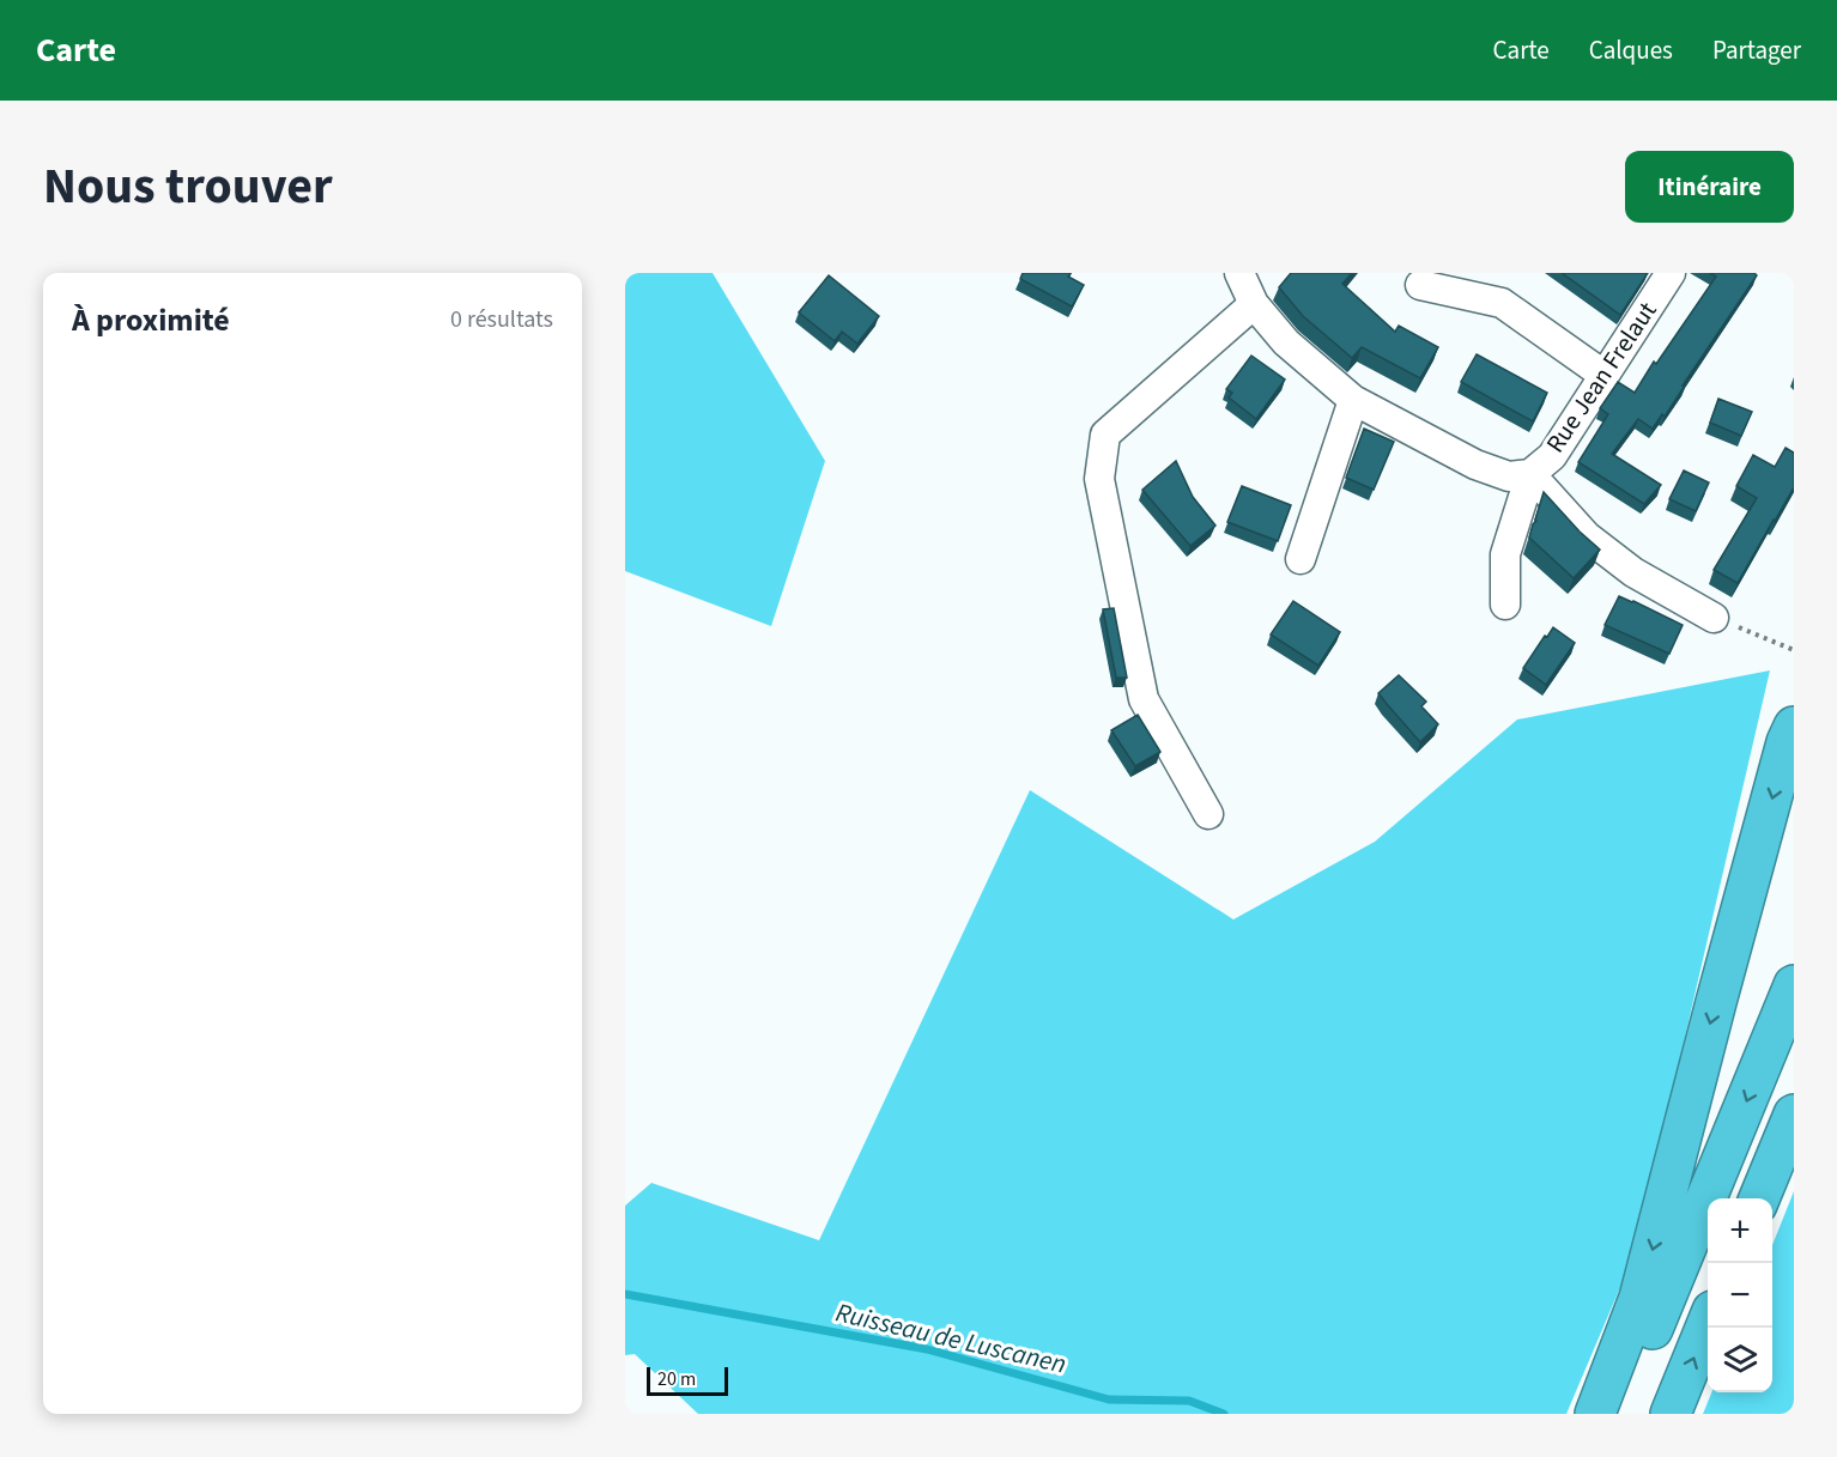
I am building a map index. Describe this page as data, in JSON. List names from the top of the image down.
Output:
{
  "streets": {
    "street": ["Rue Jean Frelaut"]
  },
  "water": ["Ruisseau de Luscanen"],
  "scale_bar": "20 m",
  "page": {
    "header": "Carte",
    "nav": ["Carte", "Calques", "Partager"],
    "title": "Nous trouver",
    "buttons": "Itinéraire",
    "heading": ["À proximité", "0 résultats"],
    "map_buttons": ["+", "−"],
    "scale": "20 m"
  }
}
